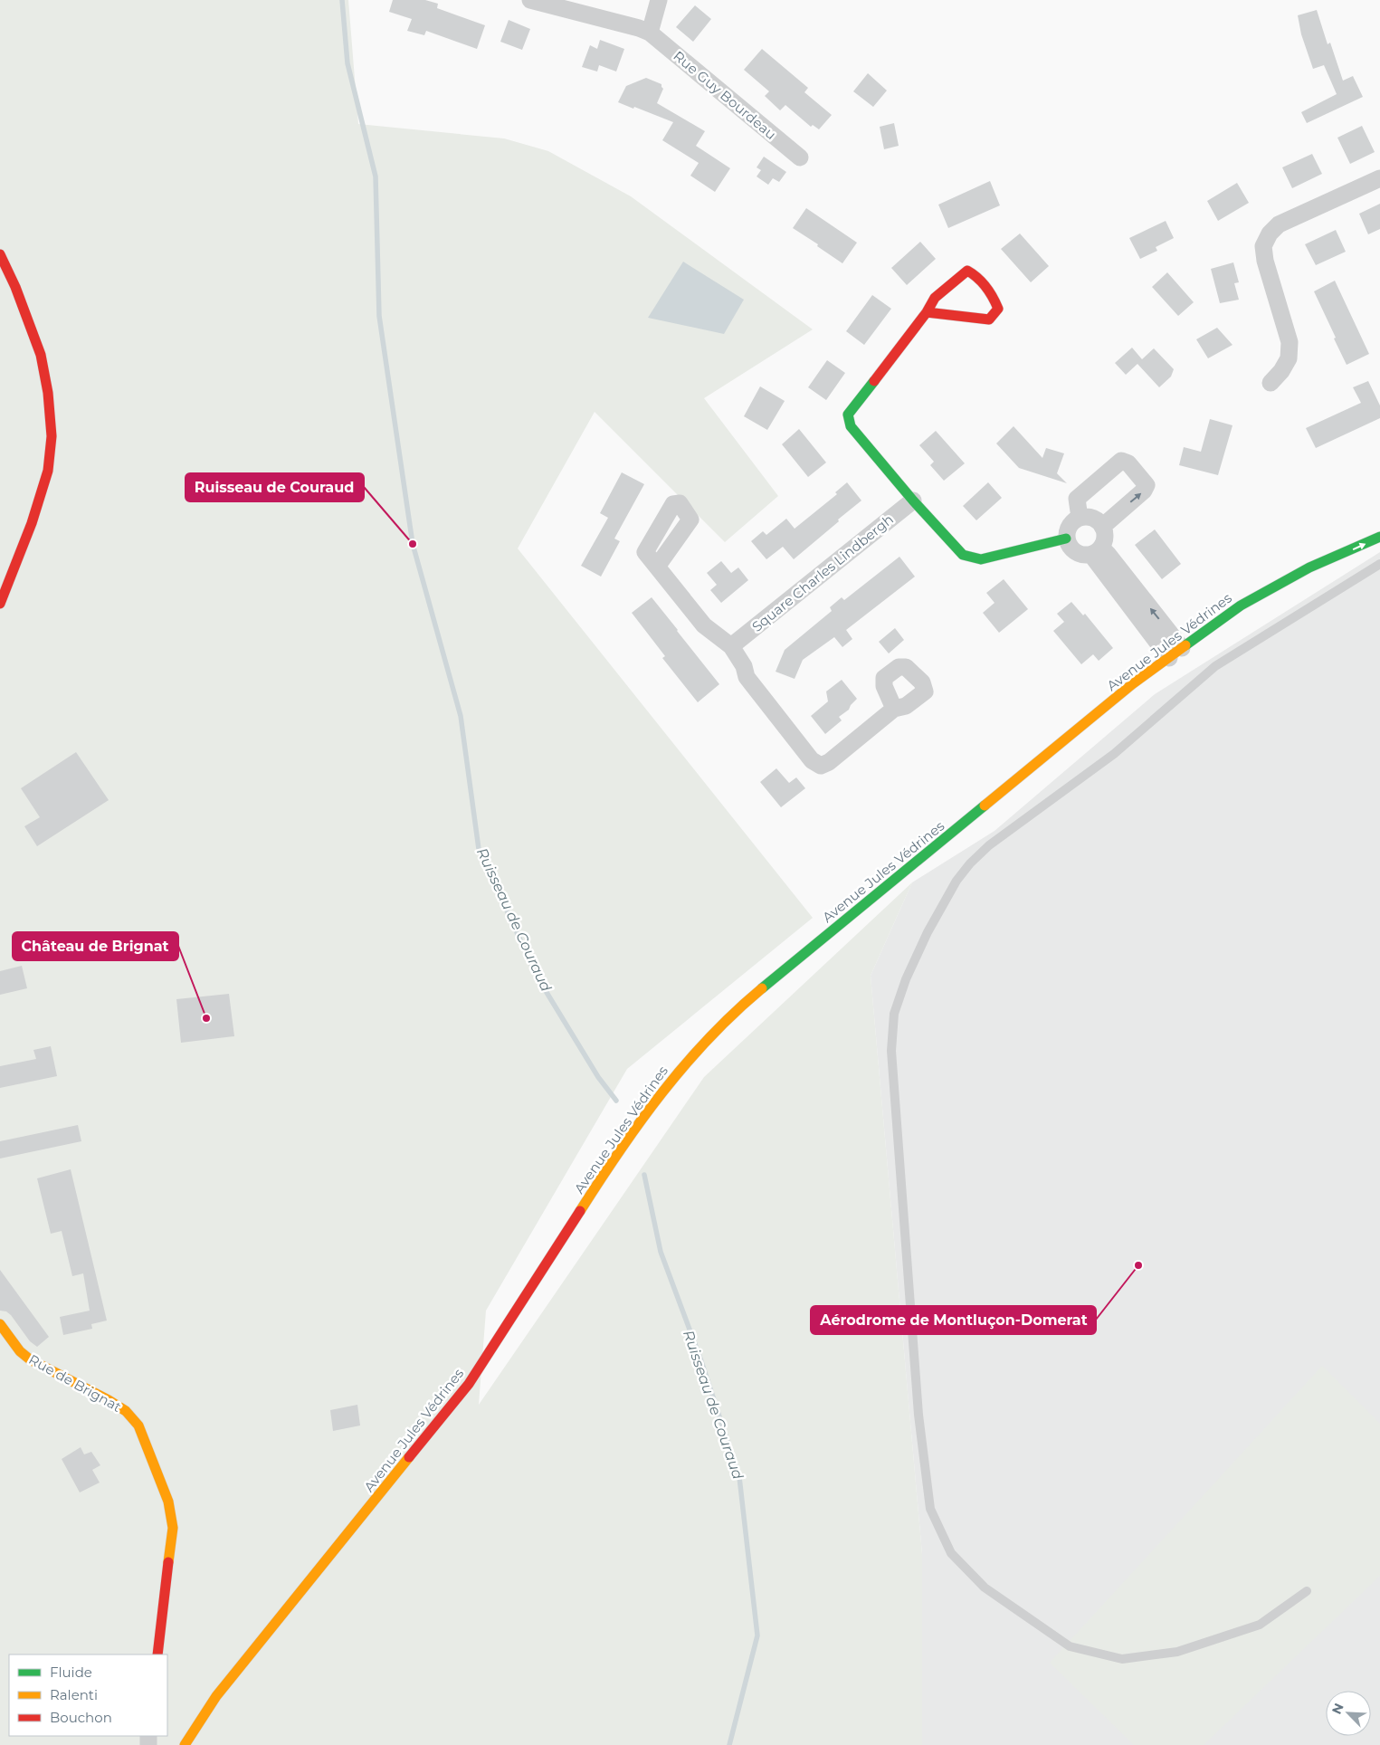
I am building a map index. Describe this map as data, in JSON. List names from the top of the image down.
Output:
{
  "streets": {
    "main road": ["Avenue Jules Védrines", "Rue de Brignat"],
    "street": ["Rue Guy Bourdeau", "Square Charles Lindbergh"]
  },
  "water": ["Ruisseau de Couraud"],
  "places": ["Ruisseau de Couraud", "Château de Brignat", "Aérodrome de Montluçon-Domerat"],
  "legend": ["Fluide", "Ralenti", "Bouchon"],
  "north": "top left"
}
